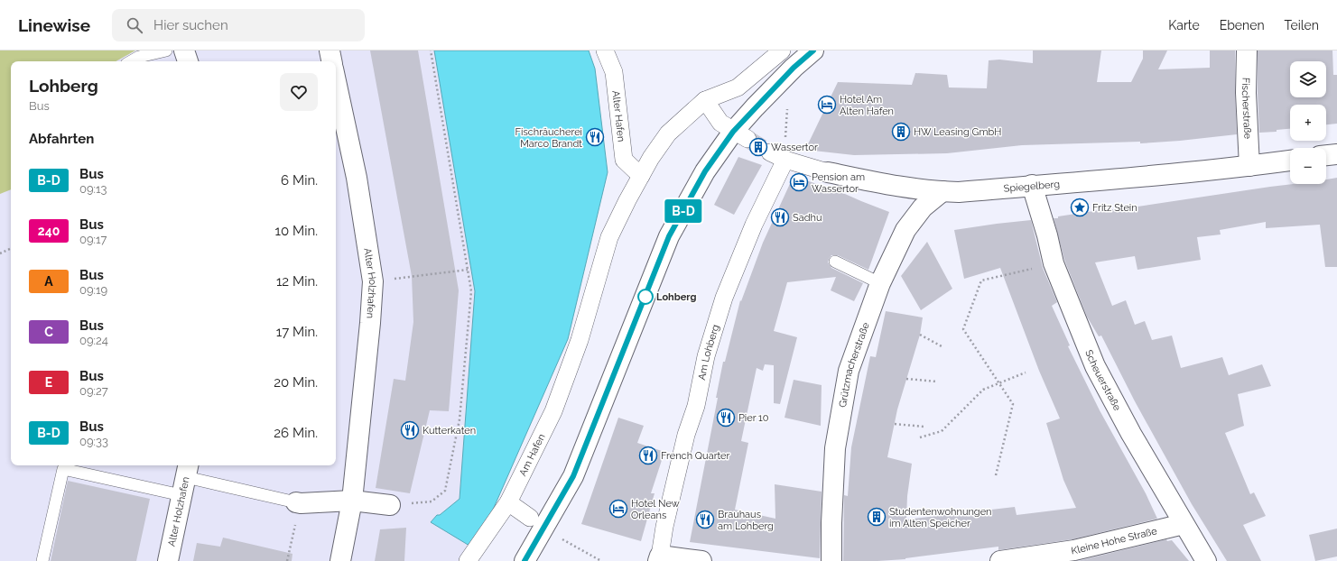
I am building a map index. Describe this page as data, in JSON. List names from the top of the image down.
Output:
{
  "streets": {
    "street": [
      "Fischerstraße",
      "Alter Hafen",
      "Spiegelberg",
      "Alter Holzhafen",
      "Am Lohberg",
      "Grützmacherstraße",
      "Scheuerstraße",
      "Am Hafen",
      "Kleine Hohe Straße"
    ]
  },
  "crossings": [
    ["Fischerstraße", "Spiegelberg"],
    ["Alter Hafen", "Am Hafen"],
    ["Spiegelberg", "Am Lohberg"],
    ["Spiegelberg", "Grützmacherstraße"],
    ["Spiegelberg", "Scheuerstraße"],
    ["Scheuerstraße", "Kleine Hohe Straße"]
  ],
  "places": {
    "hotel": ["Hotel Am Alten Hafen", "Pension am Wassertor", "Hotel New Orleans"],
    "building": ["HW Leasing GmbH", "Wassertor", "Studentenwohnungen im Alten Speicher"],
    "restaurant": [
      "Fischräucherei Marco Brandt",
      "Sadhu",
      "Pier 10",
      "Kutterkaten",
      "French Quarter",
      "Brauhaus am Lohberg"
    ],
    "place": ["Fritz Stein"],
    "other": ["Lohberg"]
  },
  "lines": ["bus line B-D"],
  "page": {
    "header": "Linewise",
    "search": "Hier suchen",
    "nav": ["Karte", "Ebenen", "Teilen"],
    "on_map": "B-D",
    "map_buttons": ["+", "−"],
    "heading": [
      ["Lohberg", "Bus"],
      "Abfahrten"
    ],
    "list": [
      {
        "mark": "B-D",
        "name": "Bus",
        "note": "09:13",
        "value": "6 Min."
      },
      {
        "mark": "240",
        "name": "Bus",
        "note": "09:17",
        "value": "10 Min."
      },
      {
        "mark": "A",
        "name": "Bus",
        "note": "09:19",
        "value": "12 Min."
      },
      {
        "mark": "C",
        "name": "Bus",
        "note": "09:24",
        "value": "17 Min."
      },
      {
        "mark": "E",
        "name": "Bus",
        "note": "09:27",
        "value": "20 Min."
      },
      {
        "mark": "B-D",
        "name": "Bus",
        "note": "09:33",
        "value": "26 Min."
      }
    ]
  }
}
